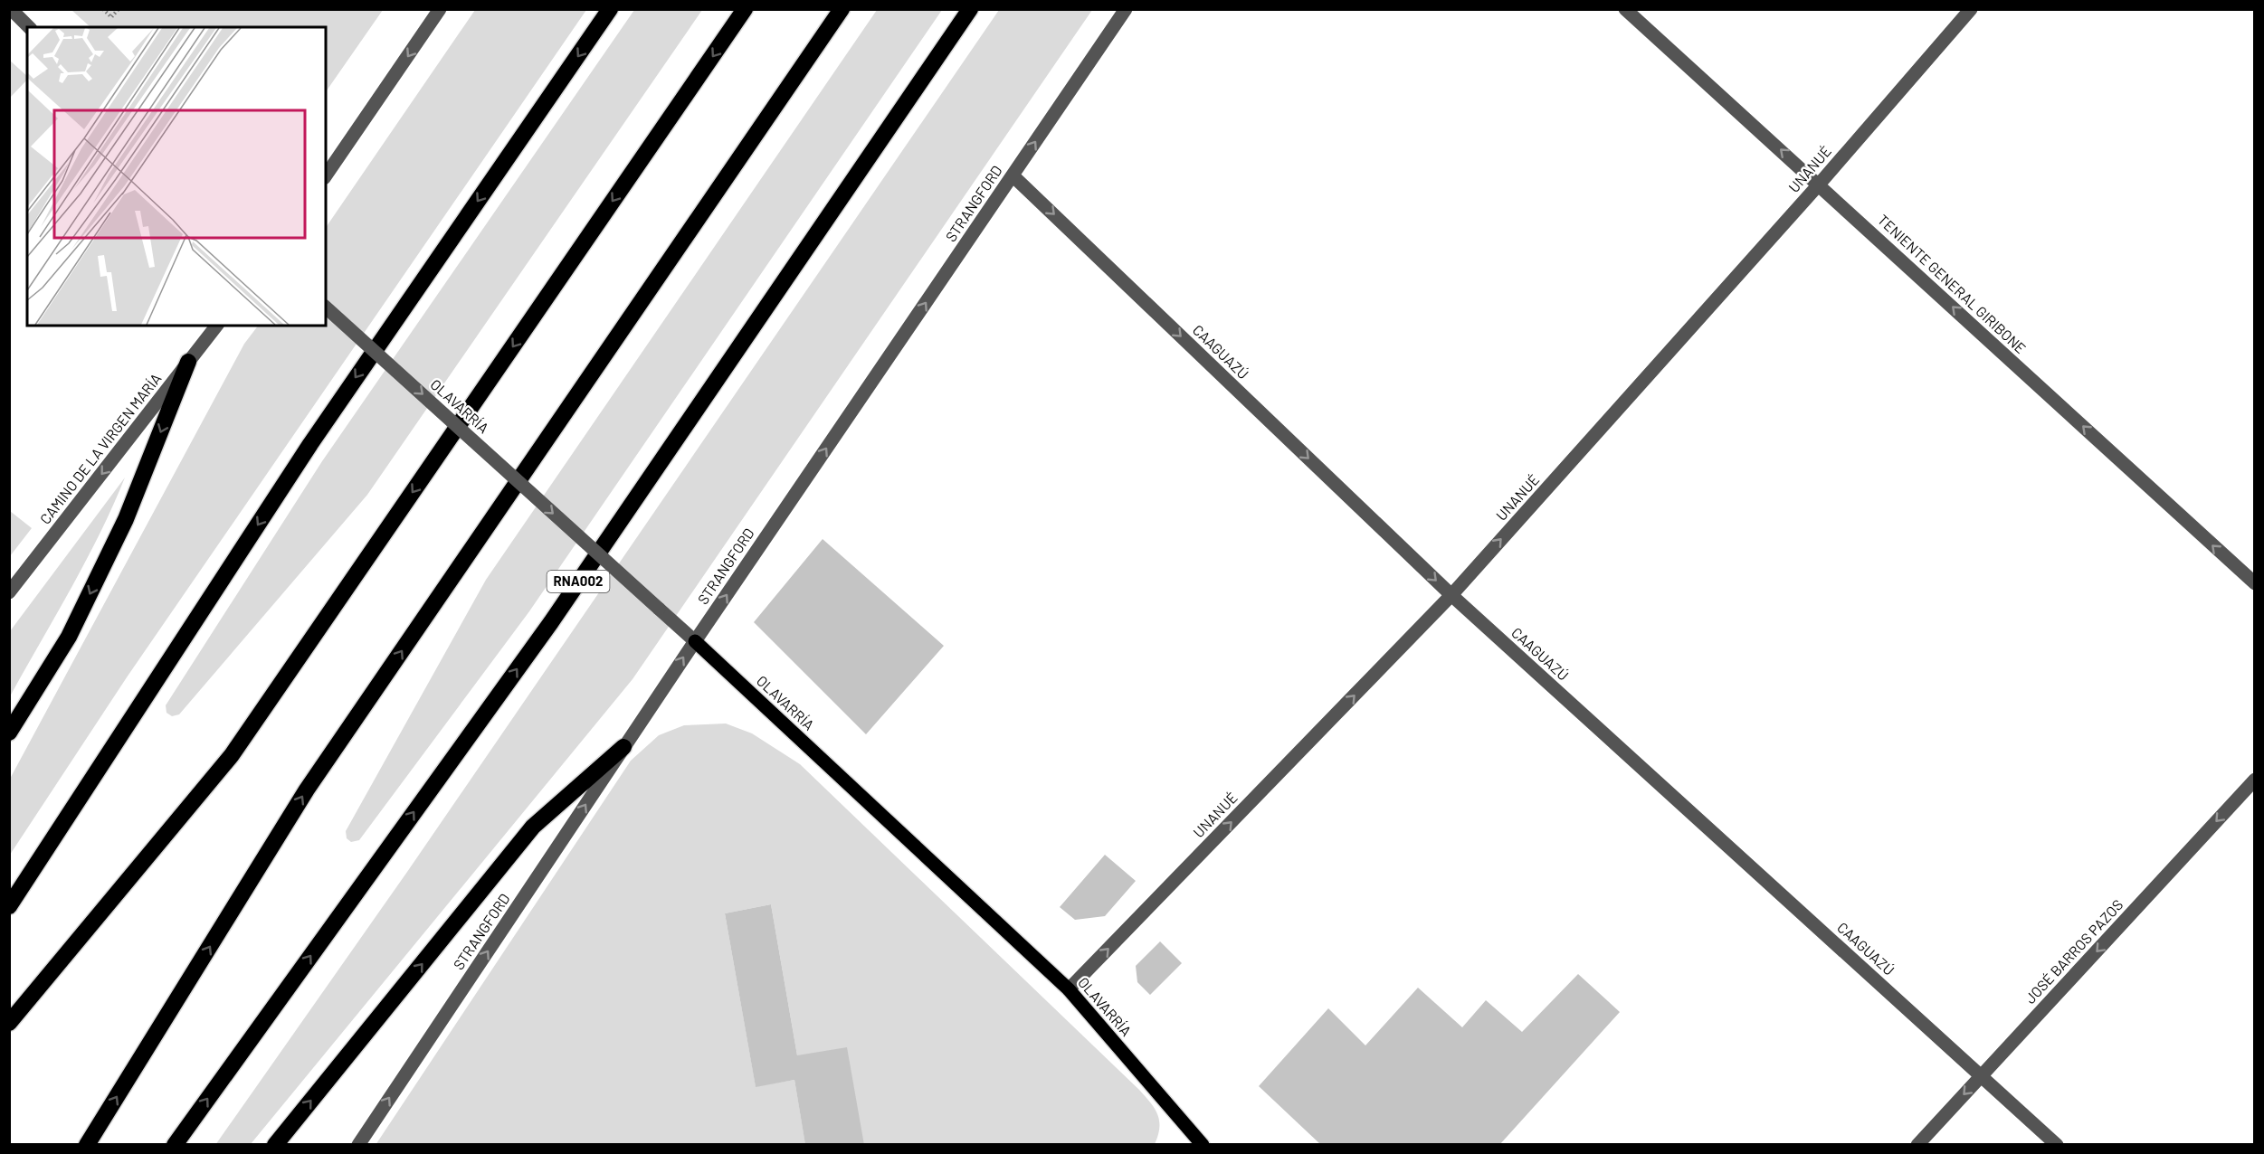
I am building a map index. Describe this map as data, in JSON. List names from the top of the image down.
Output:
{
  "streets": {
    "highway": ["RNA002"],
    "main road": ["OLAVARRÍA"],
    "street": [
      "UNANUÉ",
      "STRANGFORD",
      "TENIENTE GENERAL GIRIBONE",
      "CAAGUAZÚ",
      "CAMINO DE LA VIRGEN MARÍA",
      "JOSÉ BARROS PAZOS"
    ]
  },
  "crossings": [
    ["UNANUÉ", "TENIENTE GENERAL GIRIBONE"],
    ["UNANUÉ", "CAAGUAZÚ"],
    ["UNANUÉ", "OLAVARRÍA"],
    ["STRANGFORD", "CAAGUAZÚ"],
    ["STRANGFORD", "OLAVARRÍA"],
    ["CAAGUAZÚ", "JOSÉ BARROS PAZOS"]
  ],
  "one_way": [
    "UNANUÉ",
    "STRANGFORD",
    "TENIENTE GENERAL GIRIBONE",
    "CAAGUAZÚ",
    "OLAVARRÍA",
    "CAMINO DE LA VIRGEN MARÍA",
    "JOSÉ BARROS PAZOS"
  ]
}
